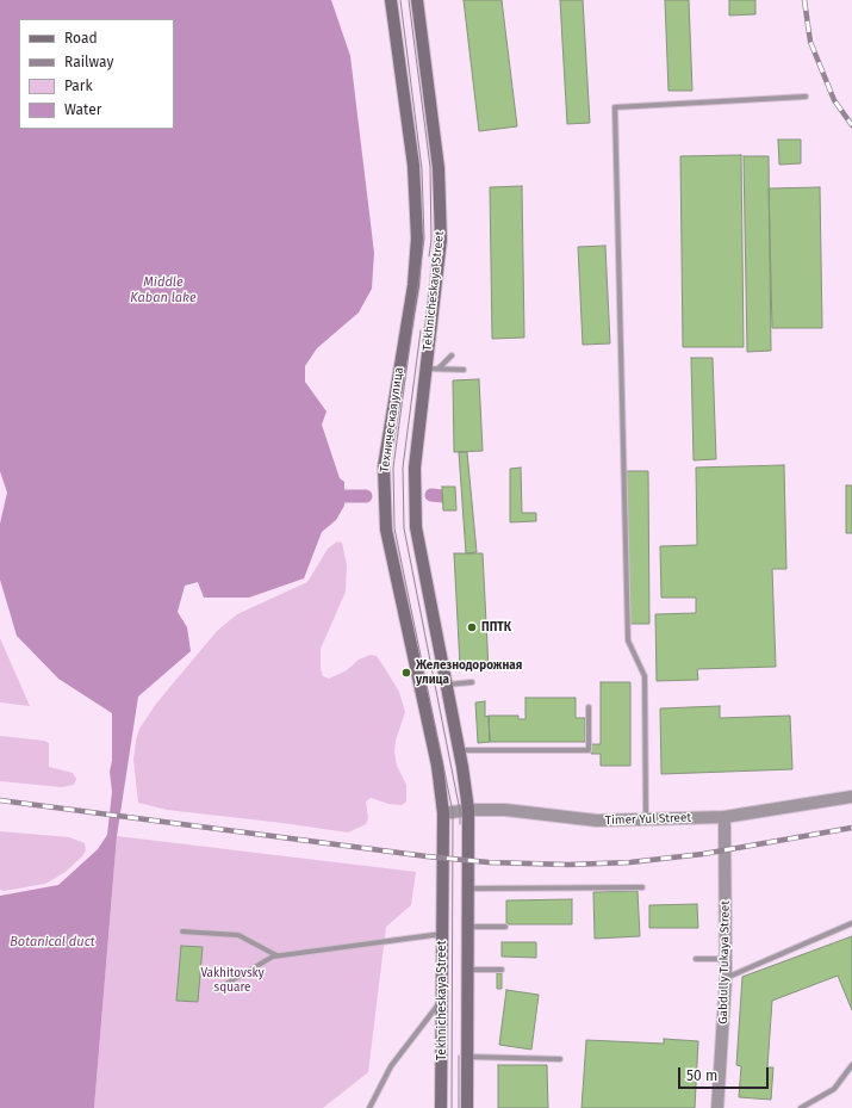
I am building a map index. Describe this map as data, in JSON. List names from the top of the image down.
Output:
{
  "streets": {
    "main road": ["Tekhnicheskaya Street", "Техническая улица"],
    "street": ["Timer Yul Street", "Gabdully Tukaya Street"]
  },
  "crossings": [
    ["Tekhnicheskaya Street", "Техническая улица"],
    ["Техническая улица", "Timer Yul Street"],
    ["Timer Yul Street", "Gabdully Tukaya Street"]
  ],
  "water": ["Middle Kaban lake", "Botanical duct"],
  "parks": ["Vakhitovsky square"],
  "places": ["ППТК", "Железнодорожная улица"],
  "legend": [
    "Road",
    "Railway",
    "Park",
    "Water"
  ],
  "scale_bar": "50 m"
}
